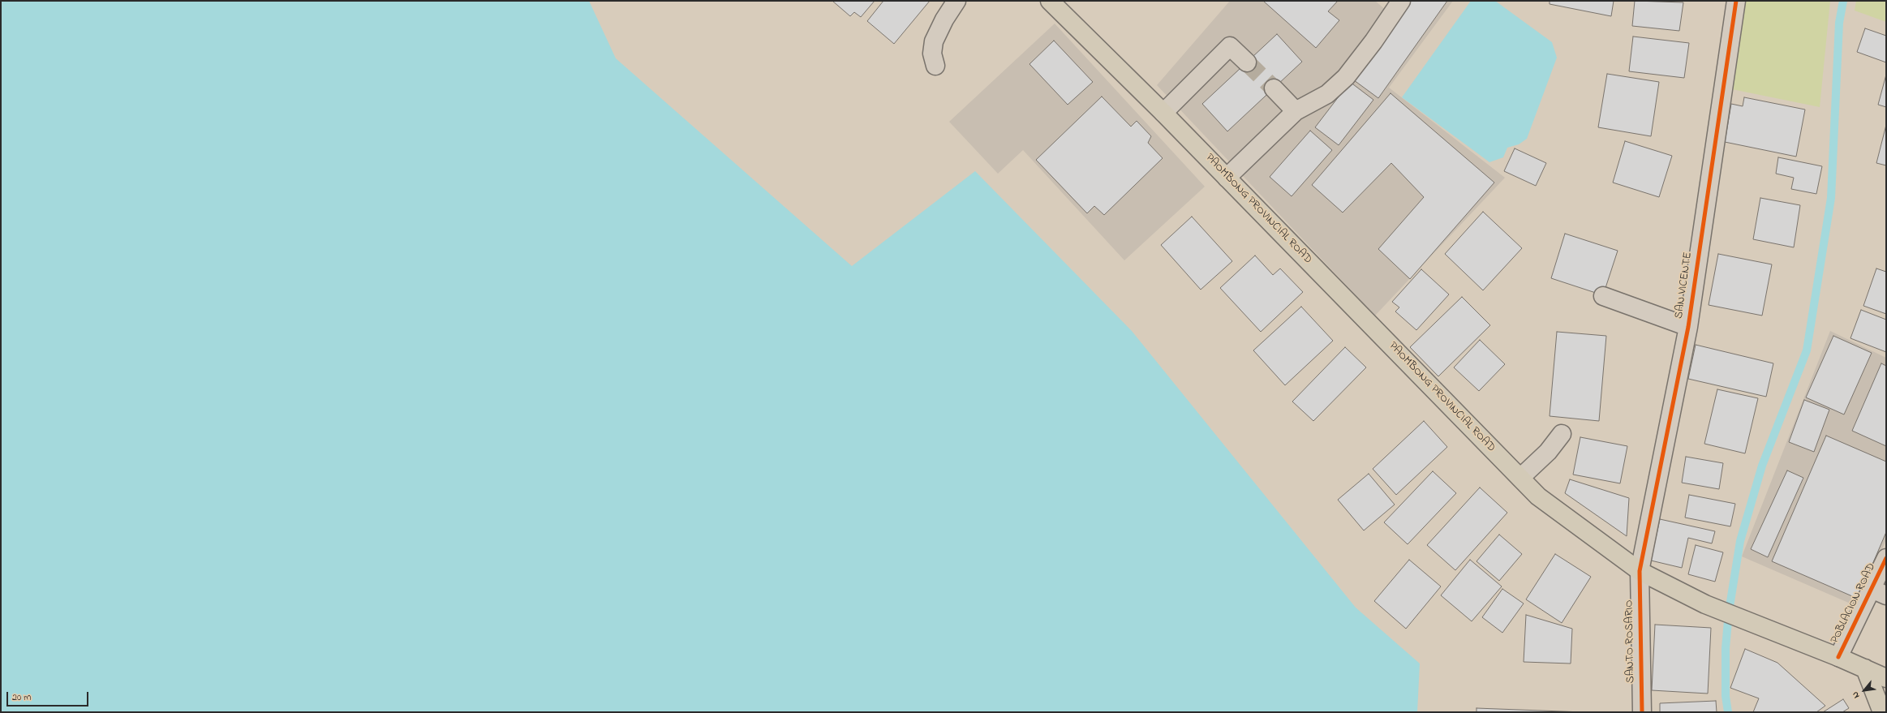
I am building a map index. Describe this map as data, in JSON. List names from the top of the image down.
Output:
{
  "streets": {
    "main road": ["PAOMBONG PROVINCIAL ROAD"],
    "street": ["SAN VICENTE", "POBLACION ROAD", "SANTO ROSARIO"]
  },
  "crossings": [
    ["PAOMBONG PROVINCIAL ROAD", "SAN VICENTE"],
    ["PAOMBONG PROVINCIAL ROAD", "POBLACION ROAD"],
    ["PAOMBONG PROVINCIAL ROAD", "SANTO ROSARIO"],
    ["SAN VICENTE", "SANTO ROSARIO"]
  ],
  "scale_bar": "20 m",
  "north": "bottom left"
}
